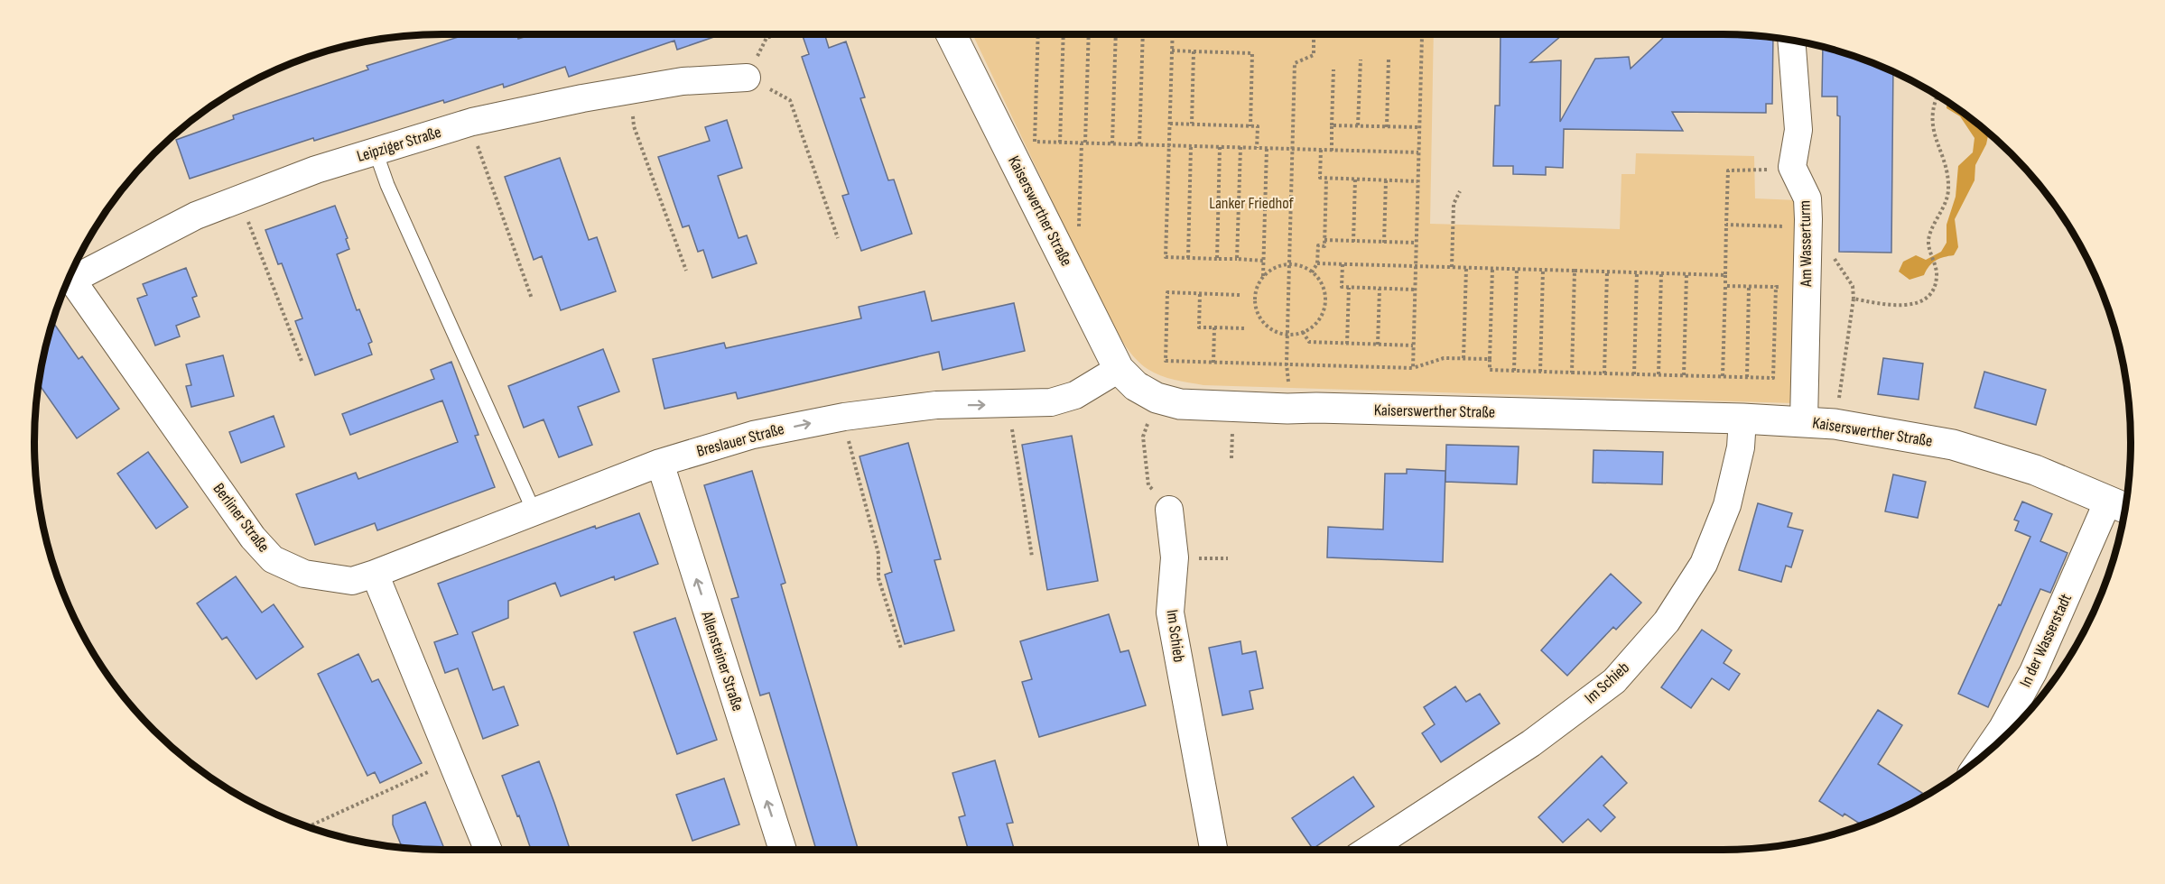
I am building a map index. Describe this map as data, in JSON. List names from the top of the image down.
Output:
{
  "streets": {
    "street": [
      "Leipziger Straße",
      "Kaiserswerther Straße",
      "Am Wasserturm",
      "Breslauer Straße",
      "Berliner Straße",
      "Im Schieb",
      "In der Wasserstadt",
      "Allensteiner Straße"
    ]
  },
  "crossings": [
    ["Kaiserswerther Straße", "Am Wasserturm"],
    ["Kaiserswerther Straße", "Breslauer Straße"],
    ["Kaiserswerther Straße", "Im Schieb"],
    ["Kaiserswerther Straße", "In der Wasserstadt"],
    ["Breslauer Straße", "Berliner Straße"],
    ["Breslauer Straße", "Allensteiner Straße"]
  ],
  "one_way": ["Breslauer Straße", "Allensteiner Straße"],
  "parks": ["Lanker Friedhof"]
}
